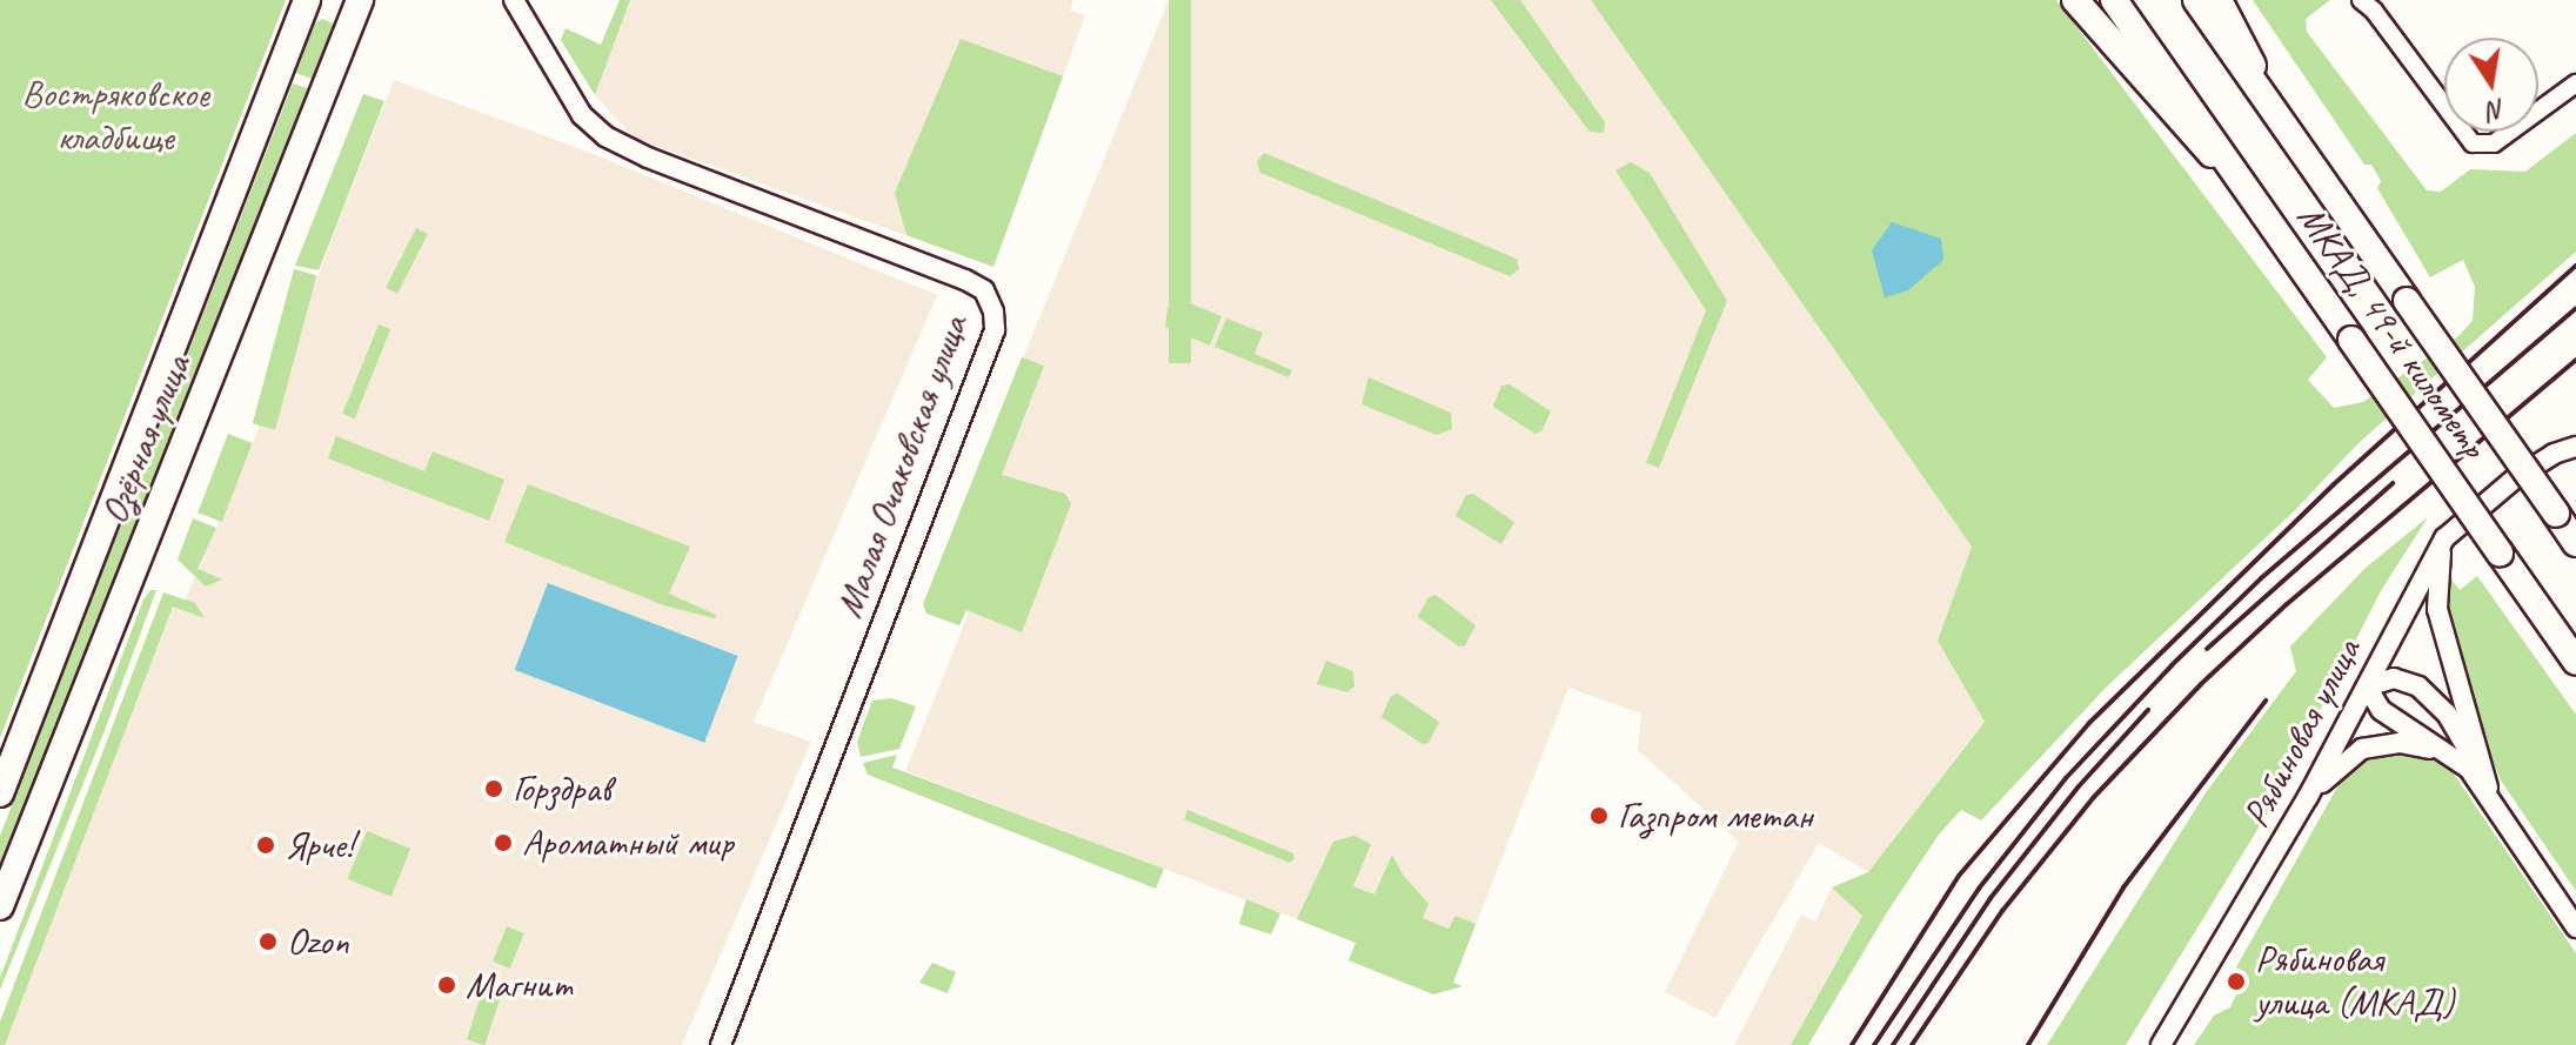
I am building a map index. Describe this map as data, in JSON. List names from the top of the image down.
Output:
{
  "streets": {
    "main road": ["МКАД, 49-й километр", "Озёрная улица"],
    "street": ["Малая Очаковская улица", "Рябиновая улица"]
  },
  "parks": ["Востряковское кладбище"],
  "places": [
    "Горздрав",
    "Газпром метан",
    "Ароматный мир",
    "Ярче!",
    "Ozon",
    "Рябиновая улица (МКАД)",
    "Магнит"
  ],
  "north": "bottom"
}
